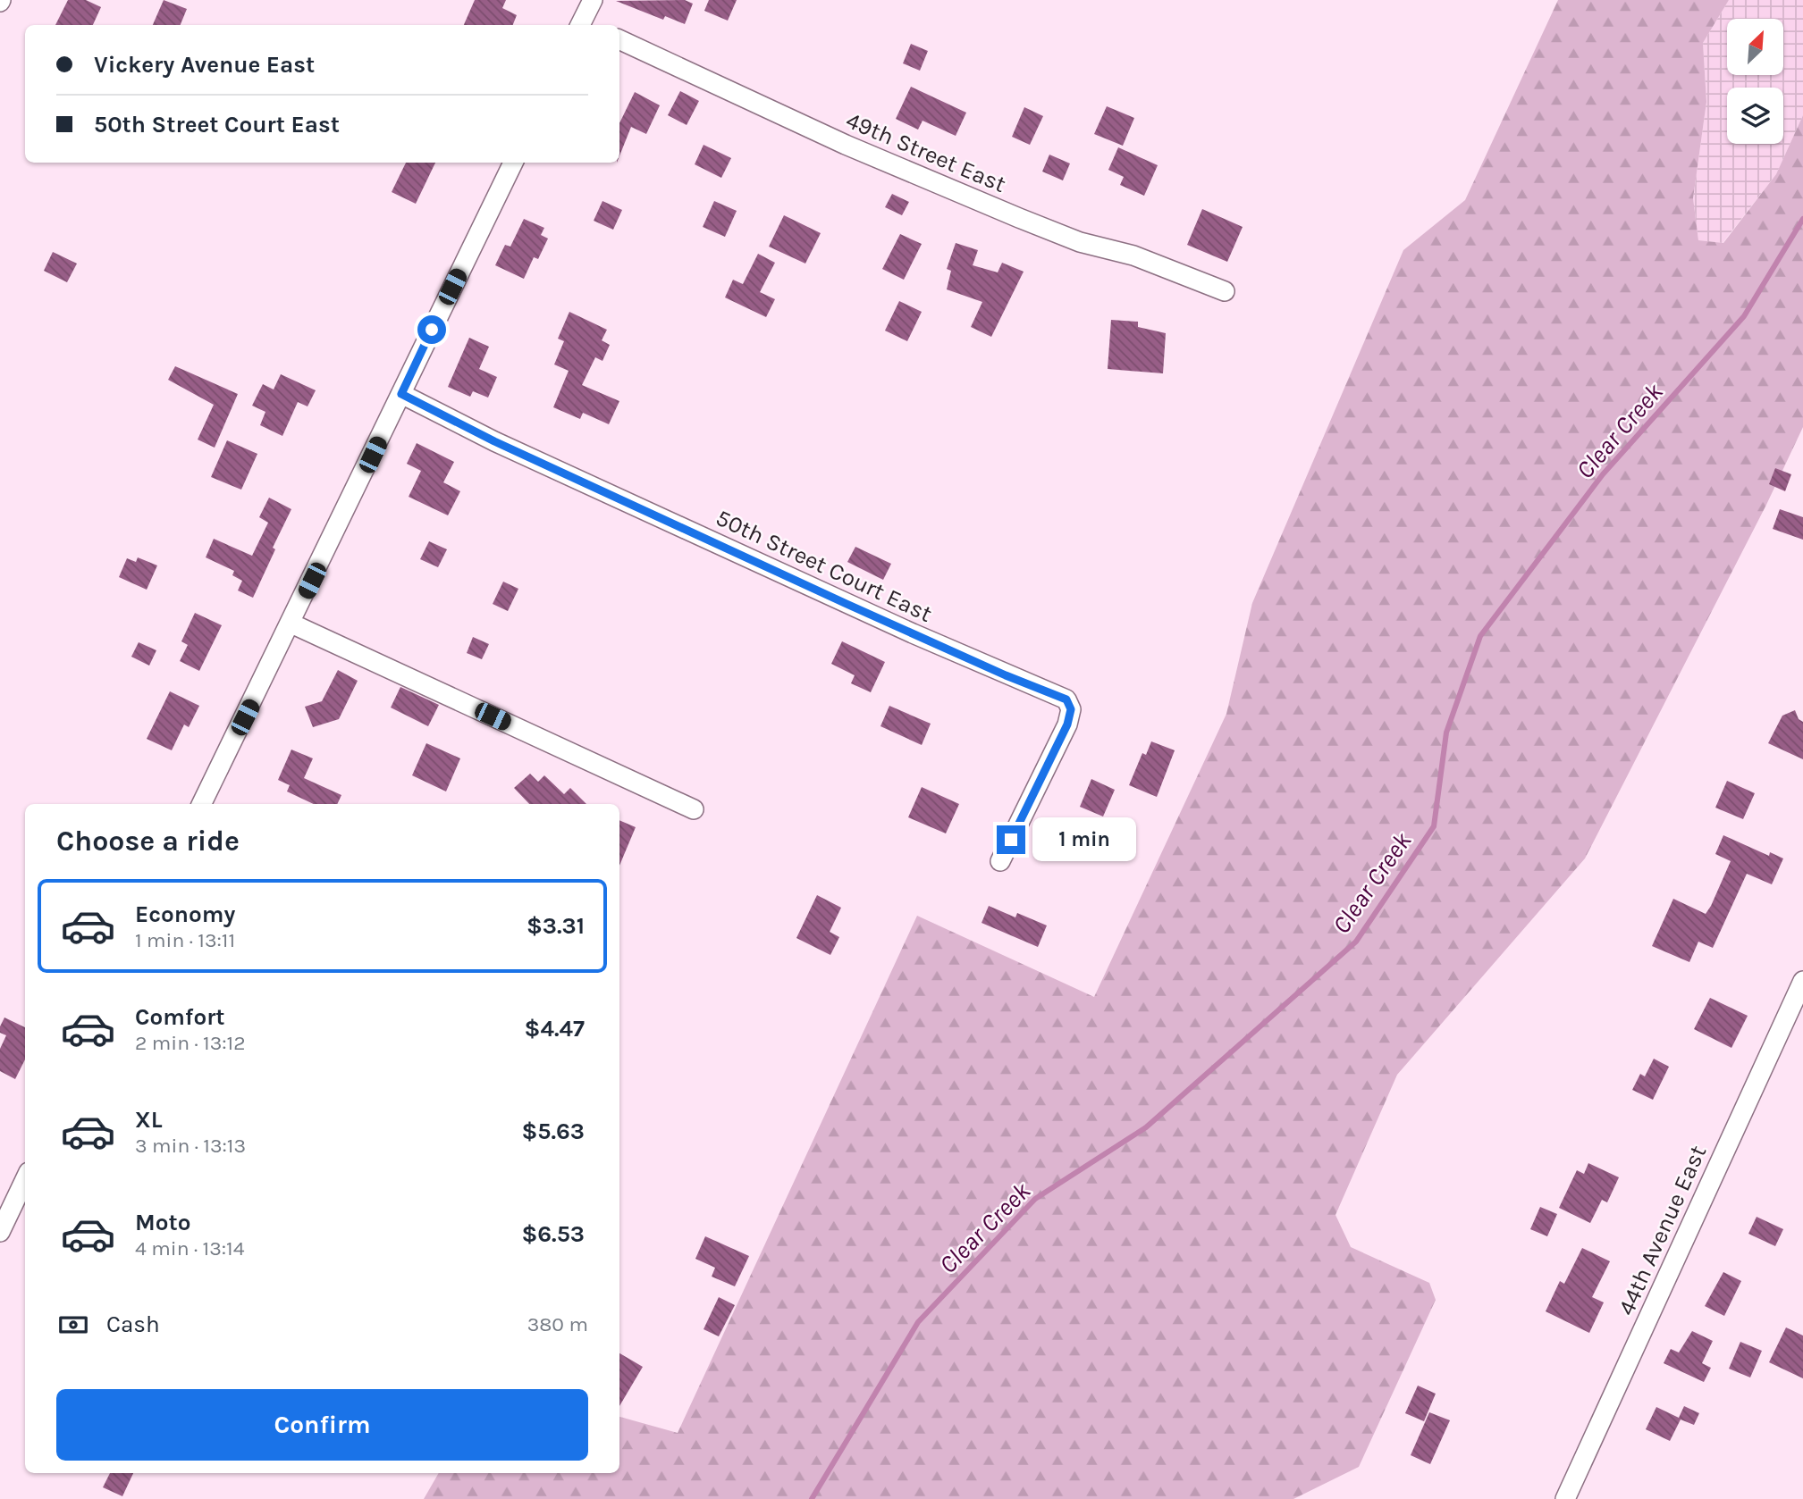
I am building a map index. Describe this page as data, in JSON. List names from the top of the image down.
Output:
{
  "streets": {
    "street": ["49th Street East", "50th Street Court East", "44th Avenue East"]
  },
  "water": ["Clear Creek"],
  "north": "top right",
  "page": {
    "banner": ["Vickery Avenue East", "50th Street Court East"],
    "heading": "Choose a ride",
    "bubble": "1 min",
    "list": [
      {
        "name": "Economy",
        "note": "1 min · 13:11",
        "value": "$3.31"
      },
      {
        "name": "Comfort",
        "note": "2 min · 13:12",
        "value": "$4.47"
      },
      {
        "name": "XL",
        "note": "3 min · 13:13",
        "value": "$5.63"
      },
      {
        "name": "Moto",
        "note": "4 min · 13:14",
        "value": "$6.53"
      }
    ],
    "pay": ["Cash", "380 m"],
    "buttons": "Confirm"
  }
}
